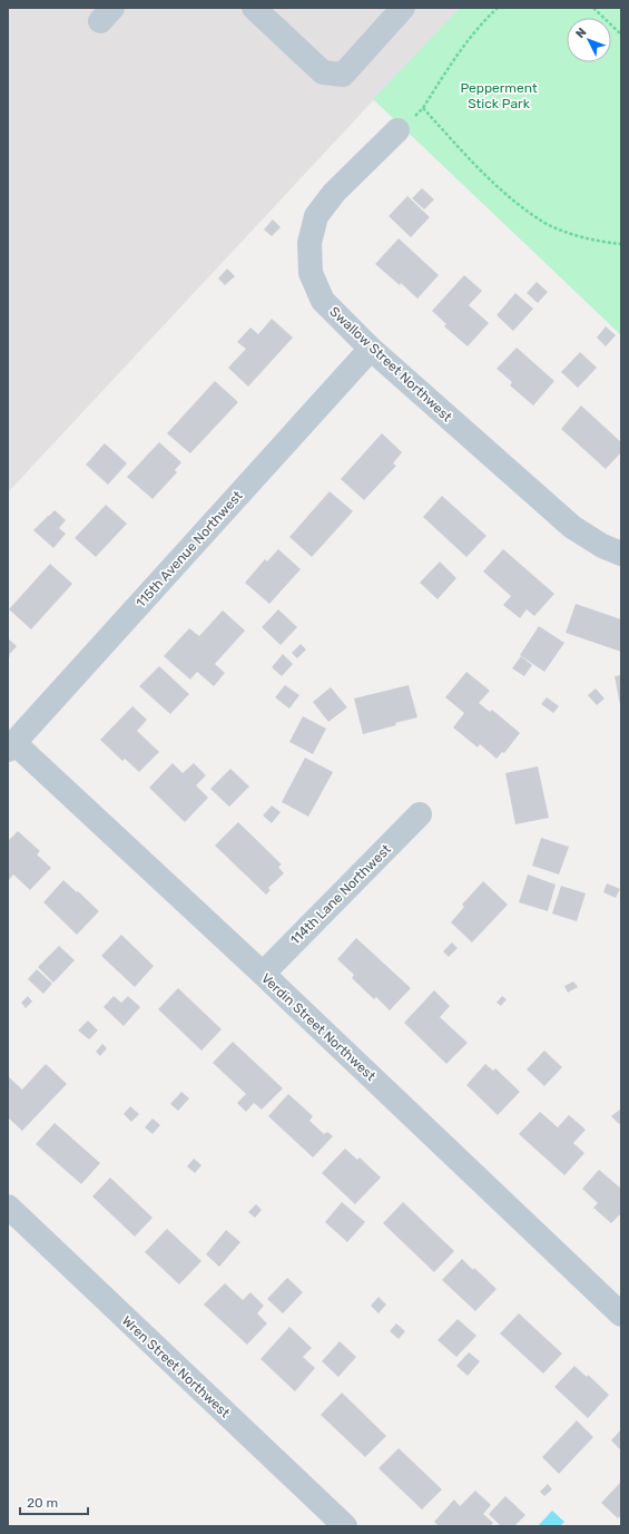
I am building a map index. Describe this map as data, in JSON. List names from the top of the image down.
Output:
{
  "streets": {
    "street": [
      "Swallow Street Northwest",
      "115th Avenue Northwest",
      "114th Lane Northwest",
      "Verdin Street Northwest",
      "Wren Street Northwest"
    ]
  },
  "crossings": [
    ["Swallow Street Northwest", "115th Avenue Northwest"],
    ["115th Avenue Northwest", "Verdin Street Northwest"],
    ["114th Lane Northwest", "Verdin Street Northwest"]
  ],
  "parks": ["Pepperment Stick Park"],
  "scale_bar": "20 m",
  "north": "top left"
}
